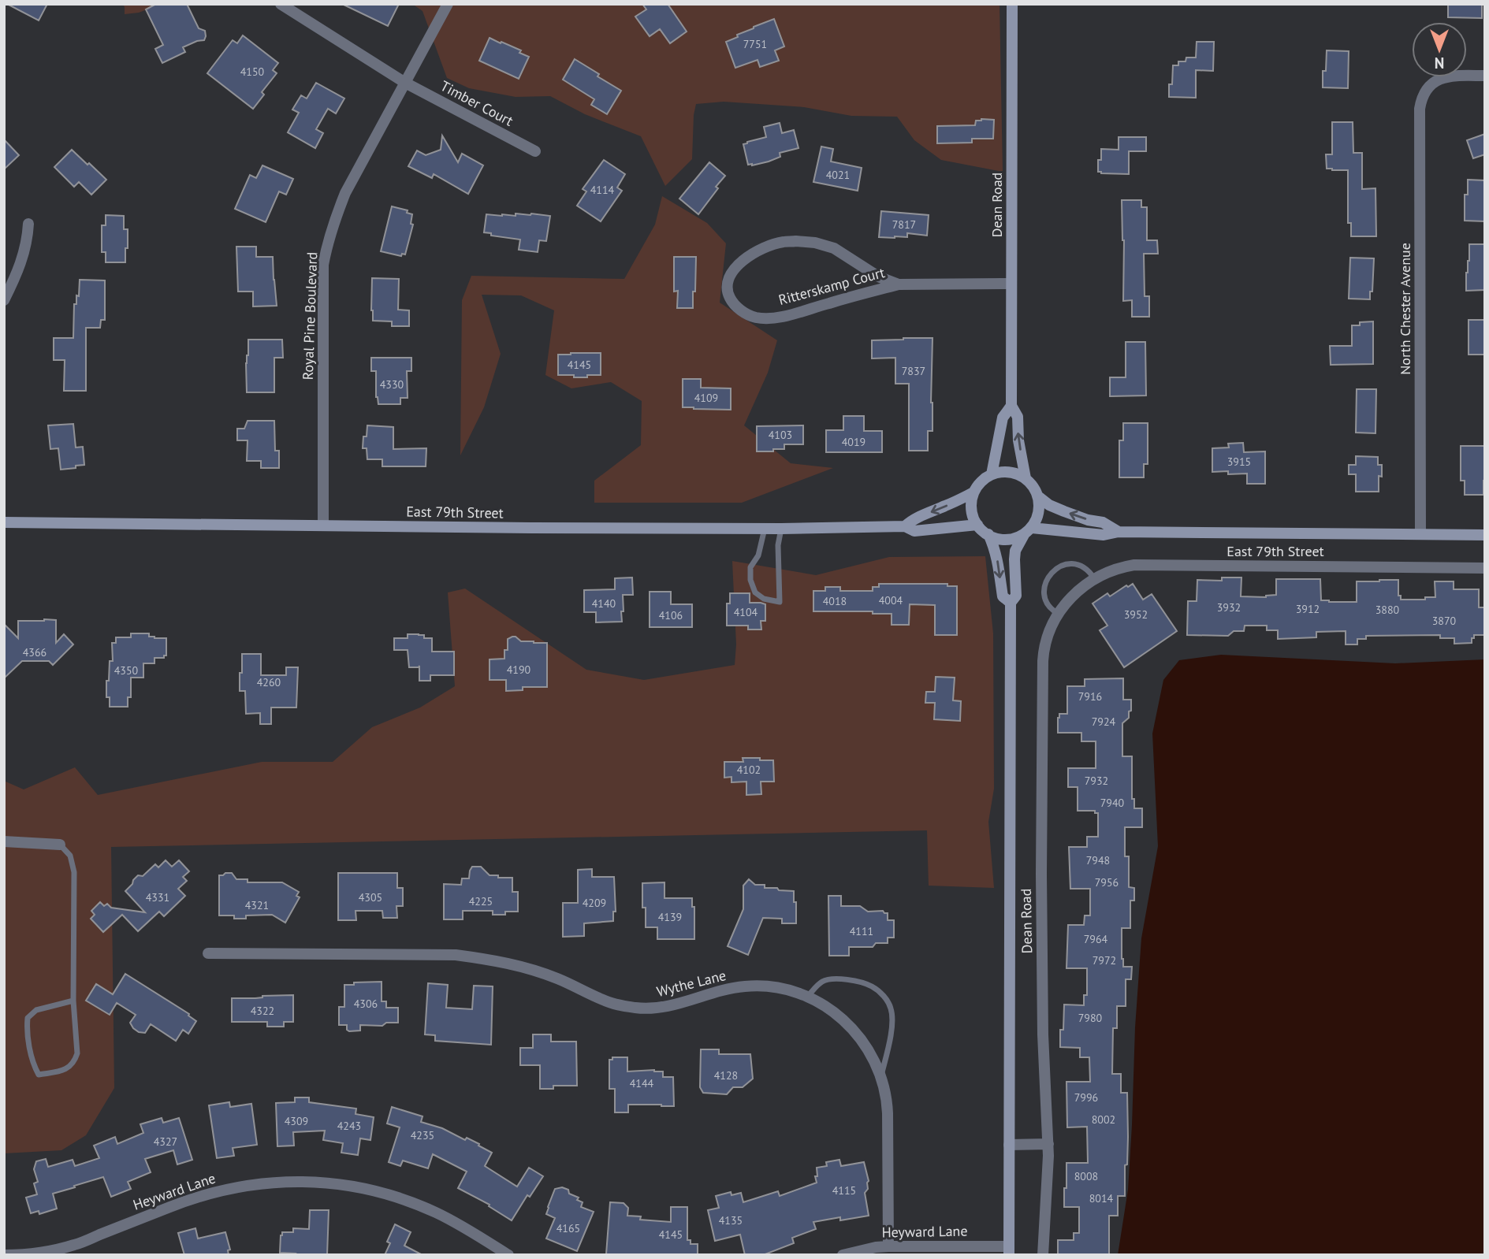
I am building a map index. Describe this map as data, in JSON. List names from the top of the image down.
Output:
{
  "streets": {
    "street": [
      "Timber Court",
      "Dean Road",
      "Ritterskamp Court",
      "North Chester Avenue",
      "Royal Pine Boulevard",
      "East 79th Street",
      "Wythe Lane",
      "Heyward Lane"
    ]
  },
  "crossings": [
    ["Timber Court", "Royal Pine Boulevard"],
    ["Dean Road", "Ritterskamp Court"],
    ["Dean Road", "East 79th Street"],
    ["Dean Road", "Heyward Lane"],
    ["North Chester Avenue", "East 79th Street"],
    ["Royal Pine Boulevard", "East 79th Street"],
    ["Wythe Lane", "Heyward Lane"]
  ],
  "house_numbers": [
    "7751",
    "4150",
    "4021",
    "4114",
    "7817",
    "4145",
    "7837",
    "4330",
    "4109",
    "4103",
    "4019",
    "3915",
    "4004",
    "4018",
    "4140",
    "3932",
    "3912",
    "3880",
    "4104",
    "3952",
    "4106",
    "3870",
    "4366",
    "4190",
    "4350",
    "4260",
    "7916",
    "7924",
    "4102",
    "7932",
    "7940",
    "7948",
    "7956",
    "4331",
    "4305",
    "4225",
    "4209",
    "4321",
    "4139",
    "4111",
    "7964",
    "7972",
    "4306",
    "4322",
    "7980",
    "4128",
    "4144",
    "7996",
    "8002",
    "4309",
    "4243",
    "4235",
    "4327",
    "8008",
    "4115",
    "8014",
    "4135",
    "4165",
    "4145"
  ],
  "north": "bottom"
}
